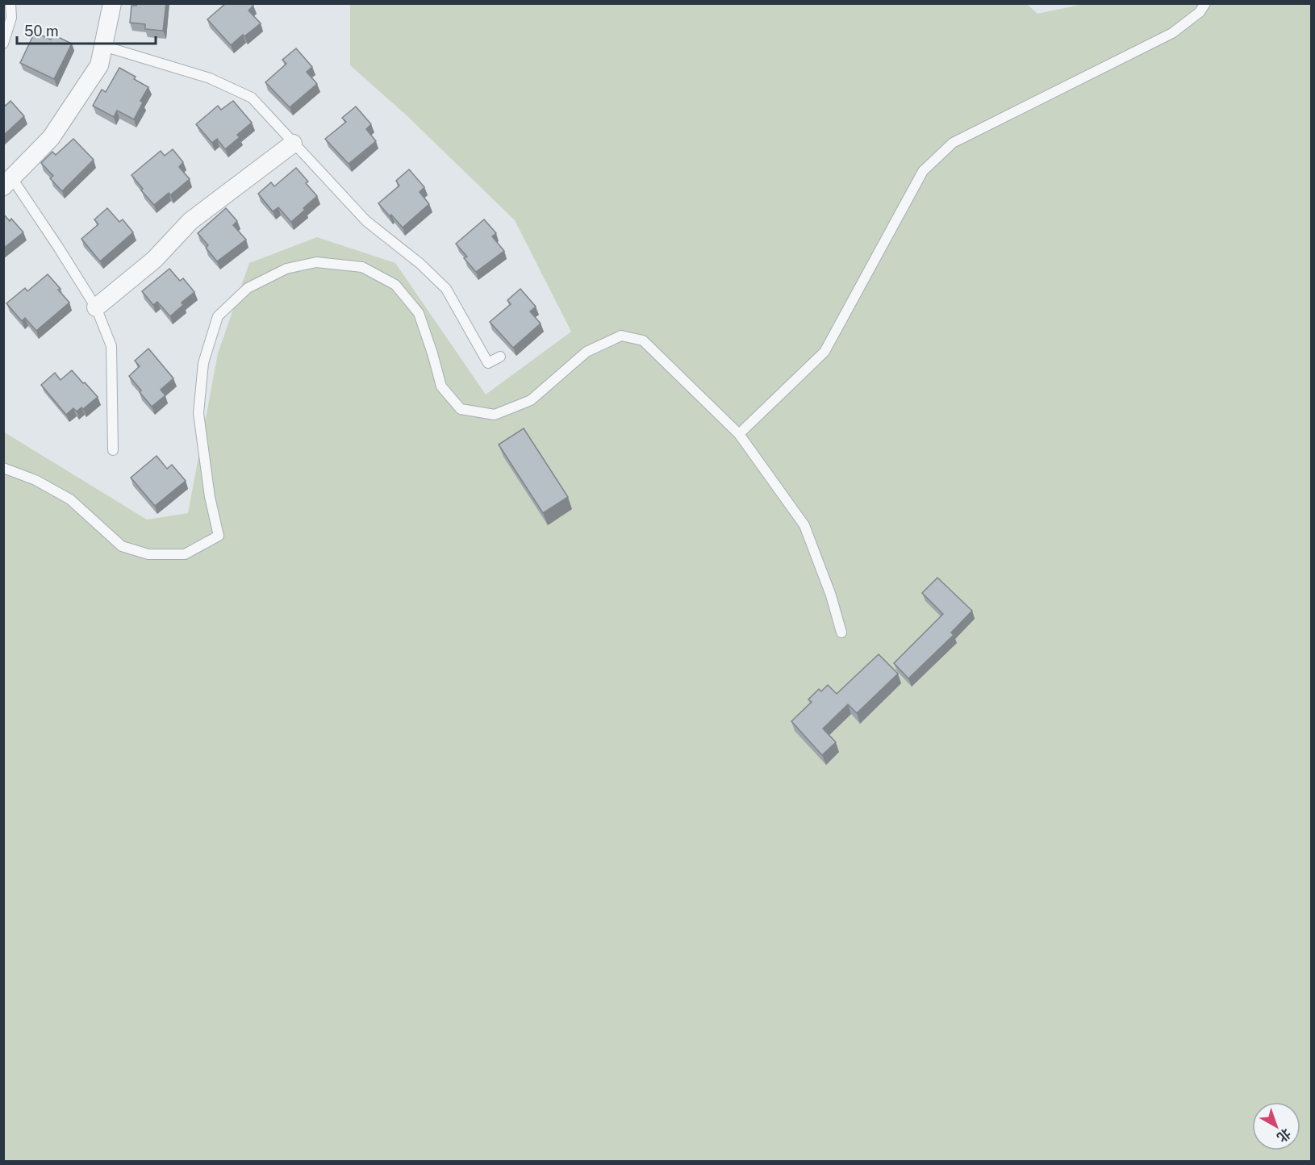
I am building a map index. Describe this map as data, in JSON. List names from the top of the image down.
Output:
{
  "scale_bar": "50 m",
  "north": "bottom right"
}
